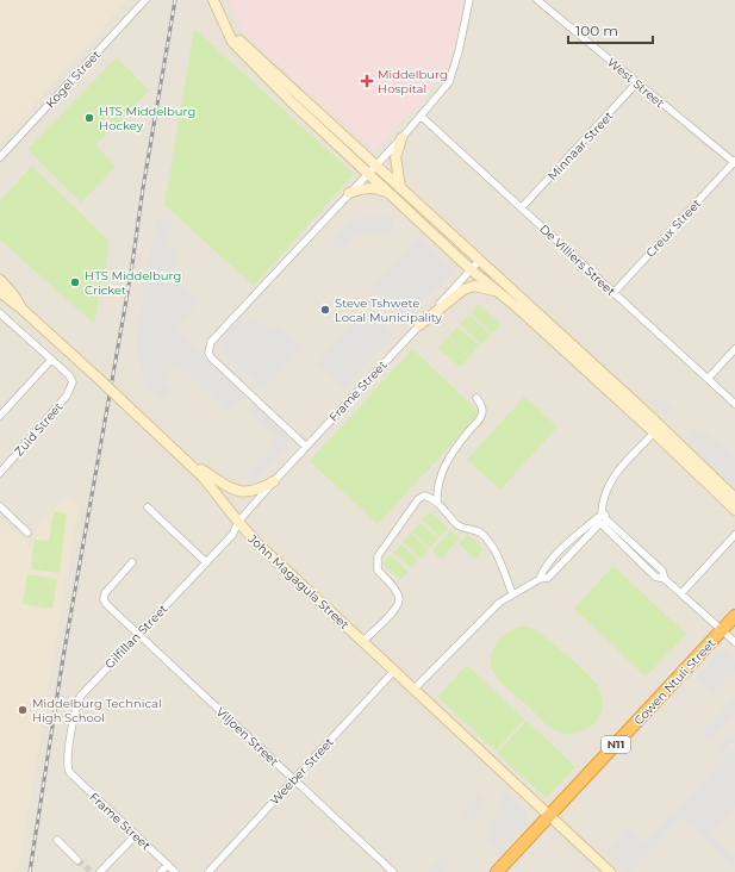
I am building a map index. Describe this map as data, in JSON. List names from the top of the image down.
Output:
{
  "streets": {
    "highway": ["Cowen Ntuli Street", "N11"],
    "main road": ["John Magagula Street"],
    "street": [
      "Kogel Street",
      "West Street",
      "Minnaar Street",
      "Creux Street",
      "De Villiers Street",
      "Frame Street",
      "Zuid Street",
      "Gilfillan Street",
      "Viljoen Street",
      "Weeber Street"
    ]
  },
  "crossings": [
    ["West Street", "Minnaar Street"],
    ["West Street", "Creux Street"],
    ["Minnaar Street", "De Villiers Street"],
    ["Creux Street", "De Villiers Street"],
    ["Frame Street", "John Magagula Street"],
    ["Frame Street", "Gilfillan Street"],
    ["John Magagula Street", "Gilfillan Street"],
    ["John Magagula Street", "Cowen Ntuli Street"],
    ["John Magagula Street", "Weeber Street"],
    ["Gilfillan Street", "Viljoen Street"],
    ["Viljoen Street", "Weeber Street"]
  ],
  "places": {
    "health": ["Middelburg Hospital"],
    "other": [
      "HTS Middelburg Hockey",
      "HTS Middelburg Cricket",
      "Steve Tshwete Local Municipality",
      "Middelburg Technical High School"
    ]
  },
  "scale_bar": "100 m"
}
